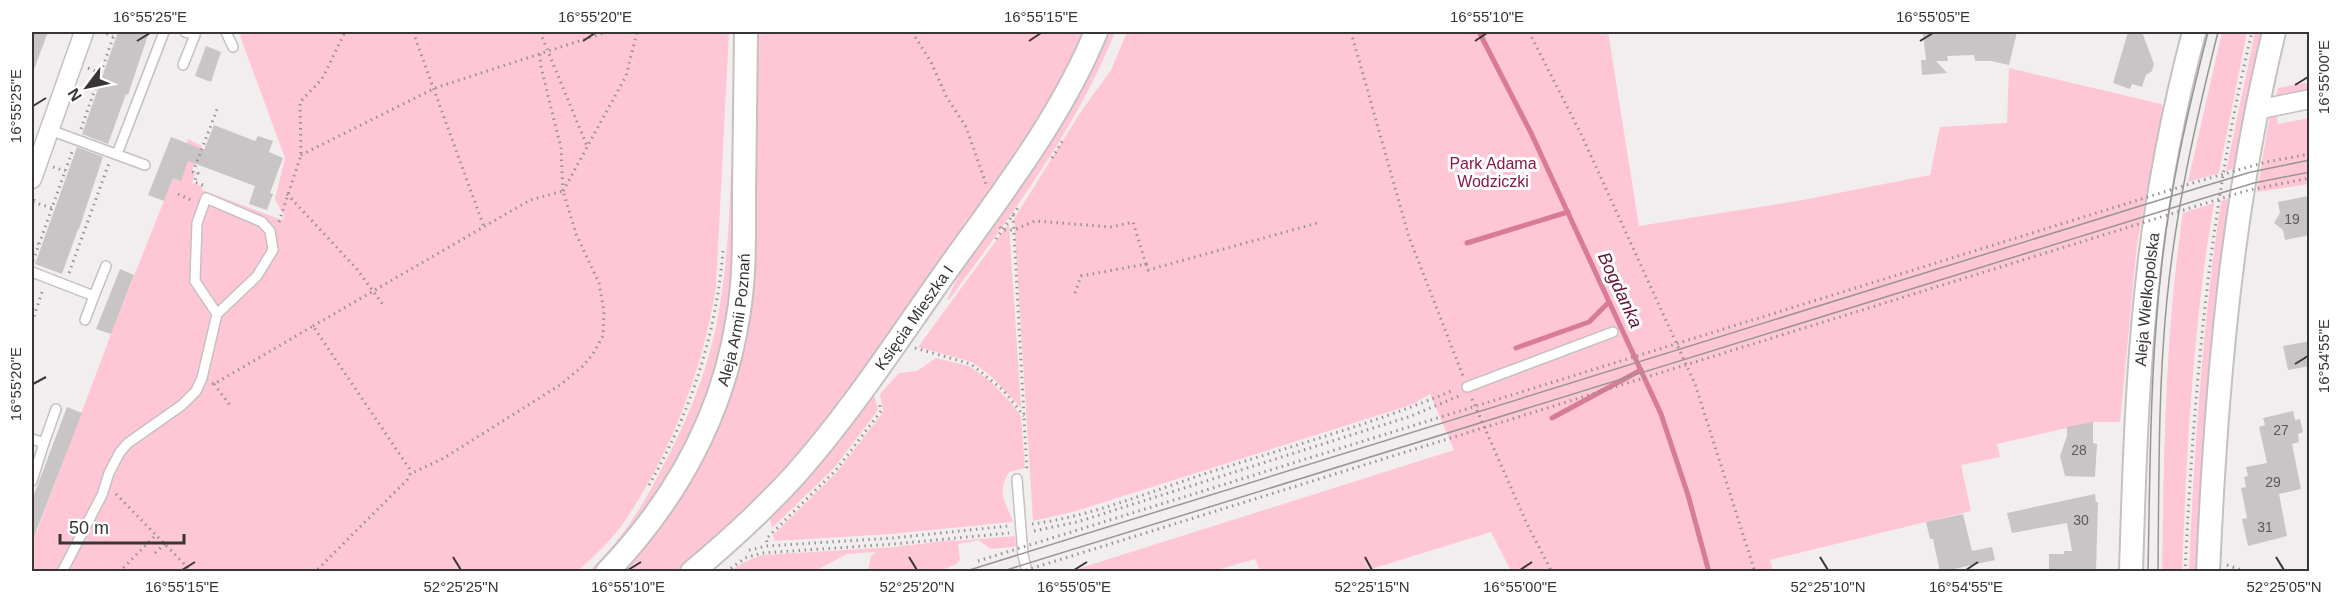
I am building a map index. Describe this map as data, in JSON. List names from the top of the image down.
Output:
{
  "streets": {
    "street": ["Aleja Wielkopolska", "Księcia Mieszka I", "Aleja Armii Poznań"]
  },
  "water": ["Bogdanka"],
  "parks": ["Park Adama Wodziczki"],
  "house_numbers": [
    "19",
    "27",
    "28",
    "29",
    "30",
    "31"
  ],
  "scale_bar": "50 m",
  "north": "bottom left",
  "coordinates": [
    "16°55'25\"E",
    "16°55'20\"E",
    "16°55'15\"E",
    "16°55'10\"E",
    "16°55'05\"E",
    "16°55'00\"E",
    "16°54'55\"E",
    "52°25'25\"N",
    "52°25'20\"N",
    "52°25'15\"N",
    "52°25'10\"N",
    "52°25'05\"N"
  ]
}
